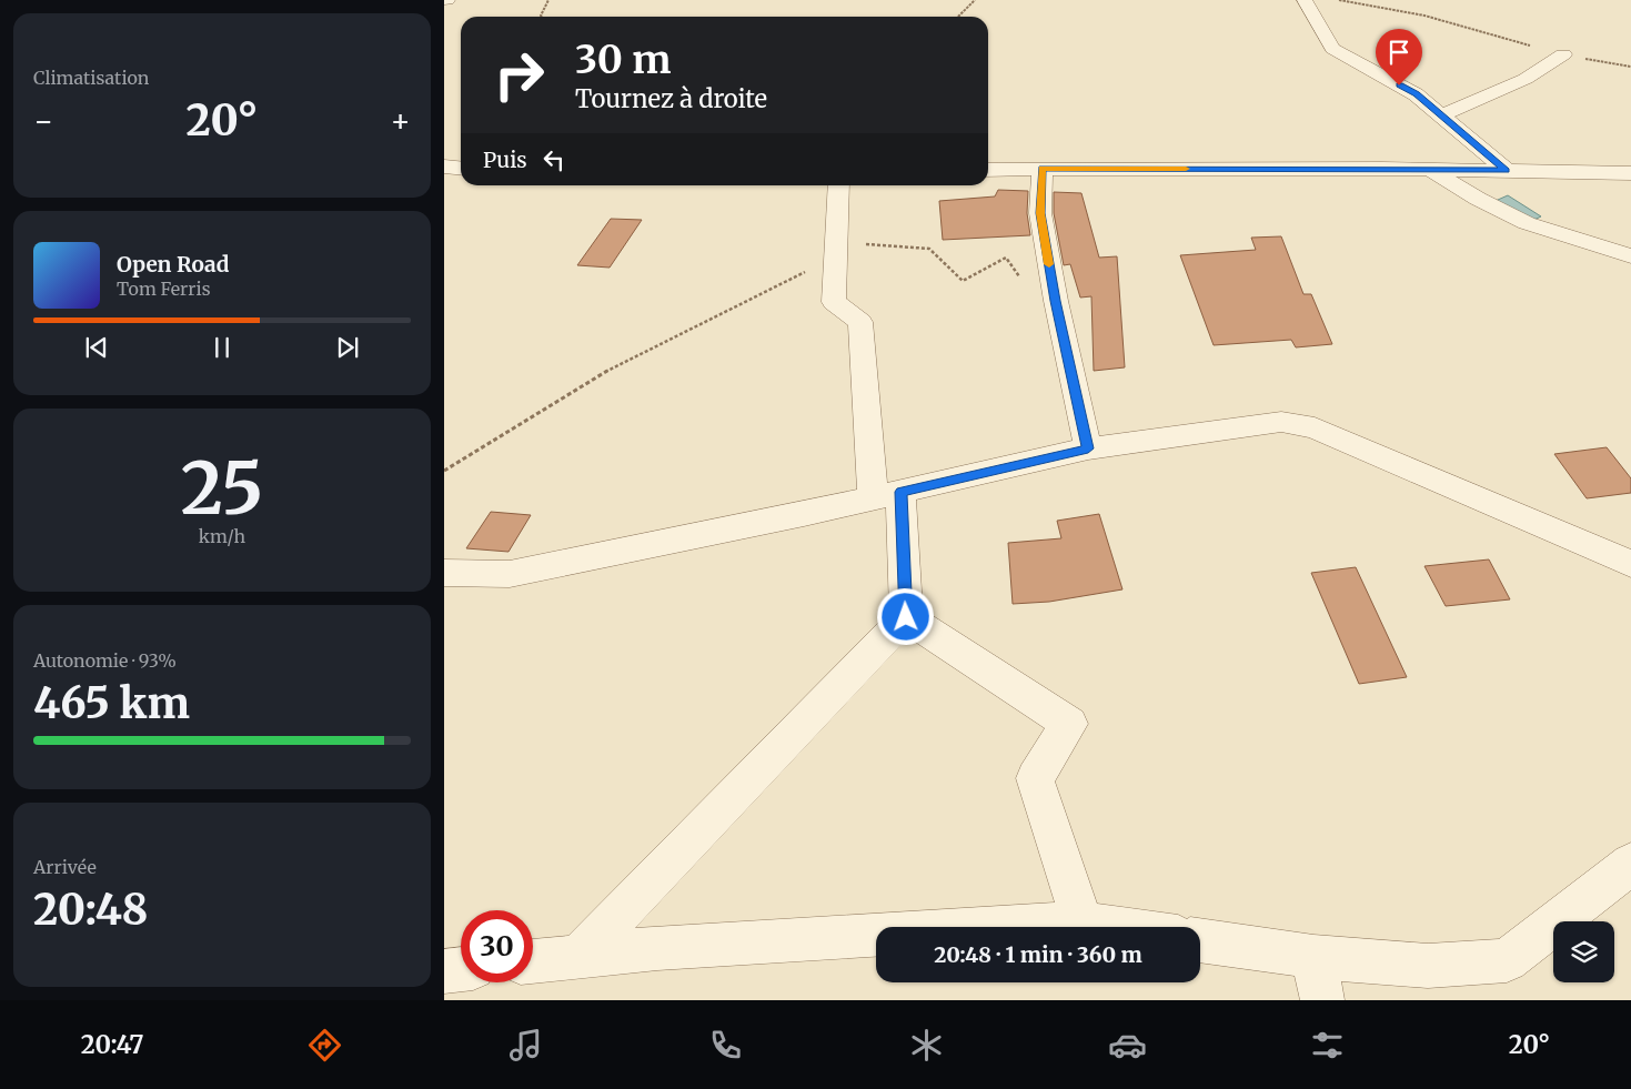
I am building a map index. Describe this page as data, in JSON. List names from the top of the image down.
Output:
{
  "page": {
    "tile": [
      "Climatisation",
      ["25", "km/h"],
      ["Autonomie · 93%", "465 km"],
      ["Arrivée", "20:48"]
    ],
    "turn": ["30 m", "Tournez à droite"],
    "heat": ["−", "20°", "+"],
    "then": "Puis",
    "song": ["Open Road", "Tom Ferris"],
    "limit": "30",
    "trip": "20:48 · 1 min · 360 m",
    "tabs": ["20:47", "20°"]
  }
}
